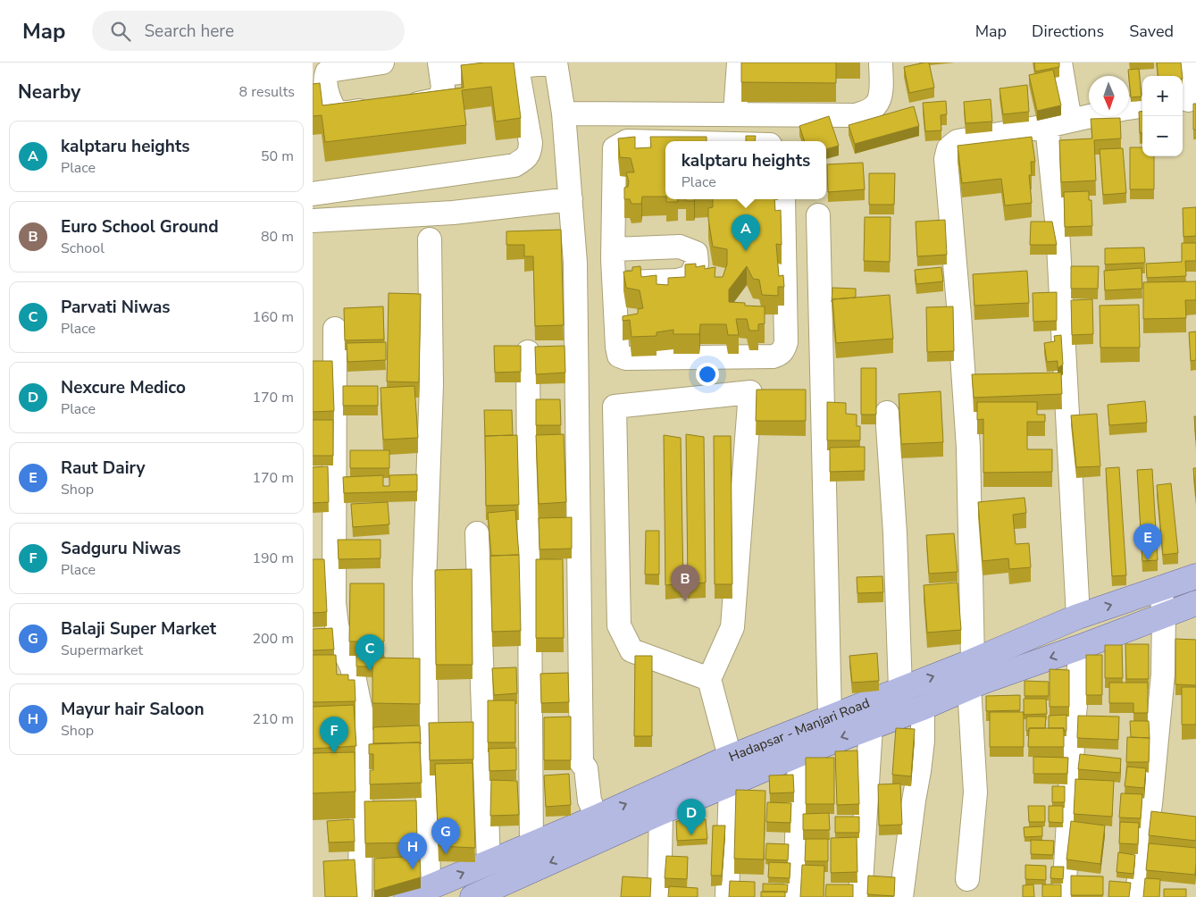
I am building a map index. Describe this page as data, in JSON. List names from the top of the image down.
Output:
{
  "streets": {
    "main road": ["Hadapsar - Manjari Road"]
  },
  "north": "bottom",
  "page": {
    "header": "Map",
    "search": "Search here",
    "nav": ["Map", "Directions", "Saved"],
    "heading": ["Nearby", "8 results"],
    "map_buttons": ["+", "−"],
    "list": [
      {
        "mark": "A",
        "name": "kalptaru heights",
        "note": "Place",
        "value": "50 m"
      },
      {
        "mark": "B",
        "name": "Euro School Ground",
        "note": "School",
        "value": "80 m"
      },
      {
        "mark": "C",
        "name": "Parvati Niwas",
        "note": "Place",
        "value": "160 m"
      },
      {
        "mark": "D",
        "name": "Nexcure Medico",
        "note": "Place",
        "value": "170 m"
      },
      {
        "mark": "E",
        "name": "Raut Dairy",
        "note": "Shop",
        "value": "170 m"
      },
      {
        "mark": "F",
        "name": "Sadguru Niwas",
        "note": "Place",
        "value": "190 m"
      },
      {
        "mark": "G",
        "name": "Balaji Super Market",
        "note": "Supermarket",
        "value": "200 m"
      },
      {
        "mark": "H",
        "name": "Mayur hair Saloon",
        "note": "Shop",
        "value": "210 m"
      }
    ],
    "popup": ["kalptaru heights", "Place"],
    "pins": [
      "A",
      "E",
      "B",
      "C",
      "F",
      "D",
      "G",
      "H"
    ]
  }
}
